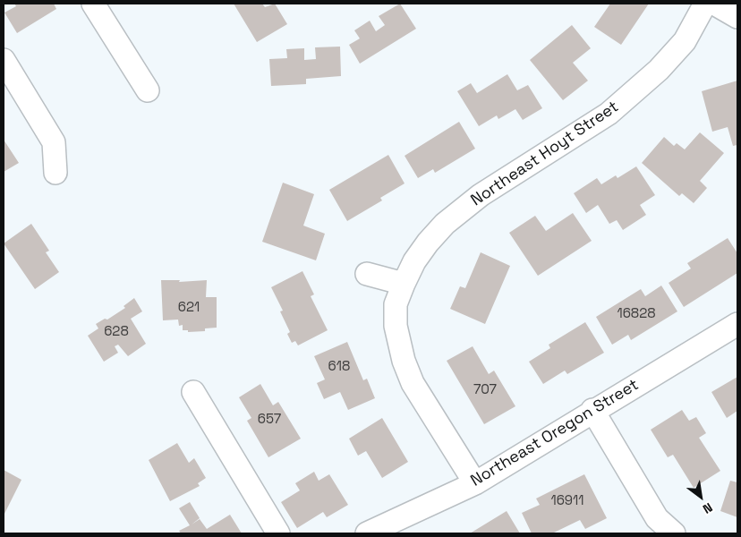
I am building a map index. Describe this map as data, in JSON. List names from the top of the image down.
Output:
{
  "streets": {
    "street": ["Northeast Hoyt Street", "Northeast Oregon Street"]
  },
  "crossings": [
    ["Northeast Hoyt Street", "Northeast Oregon Street"]
  ],
  "house_numbers": [
    "621",
    "16828",
    "628",
    "618",
    "707",
    "657",
    "16911"
  ],
  "north": "bottom right"
}
